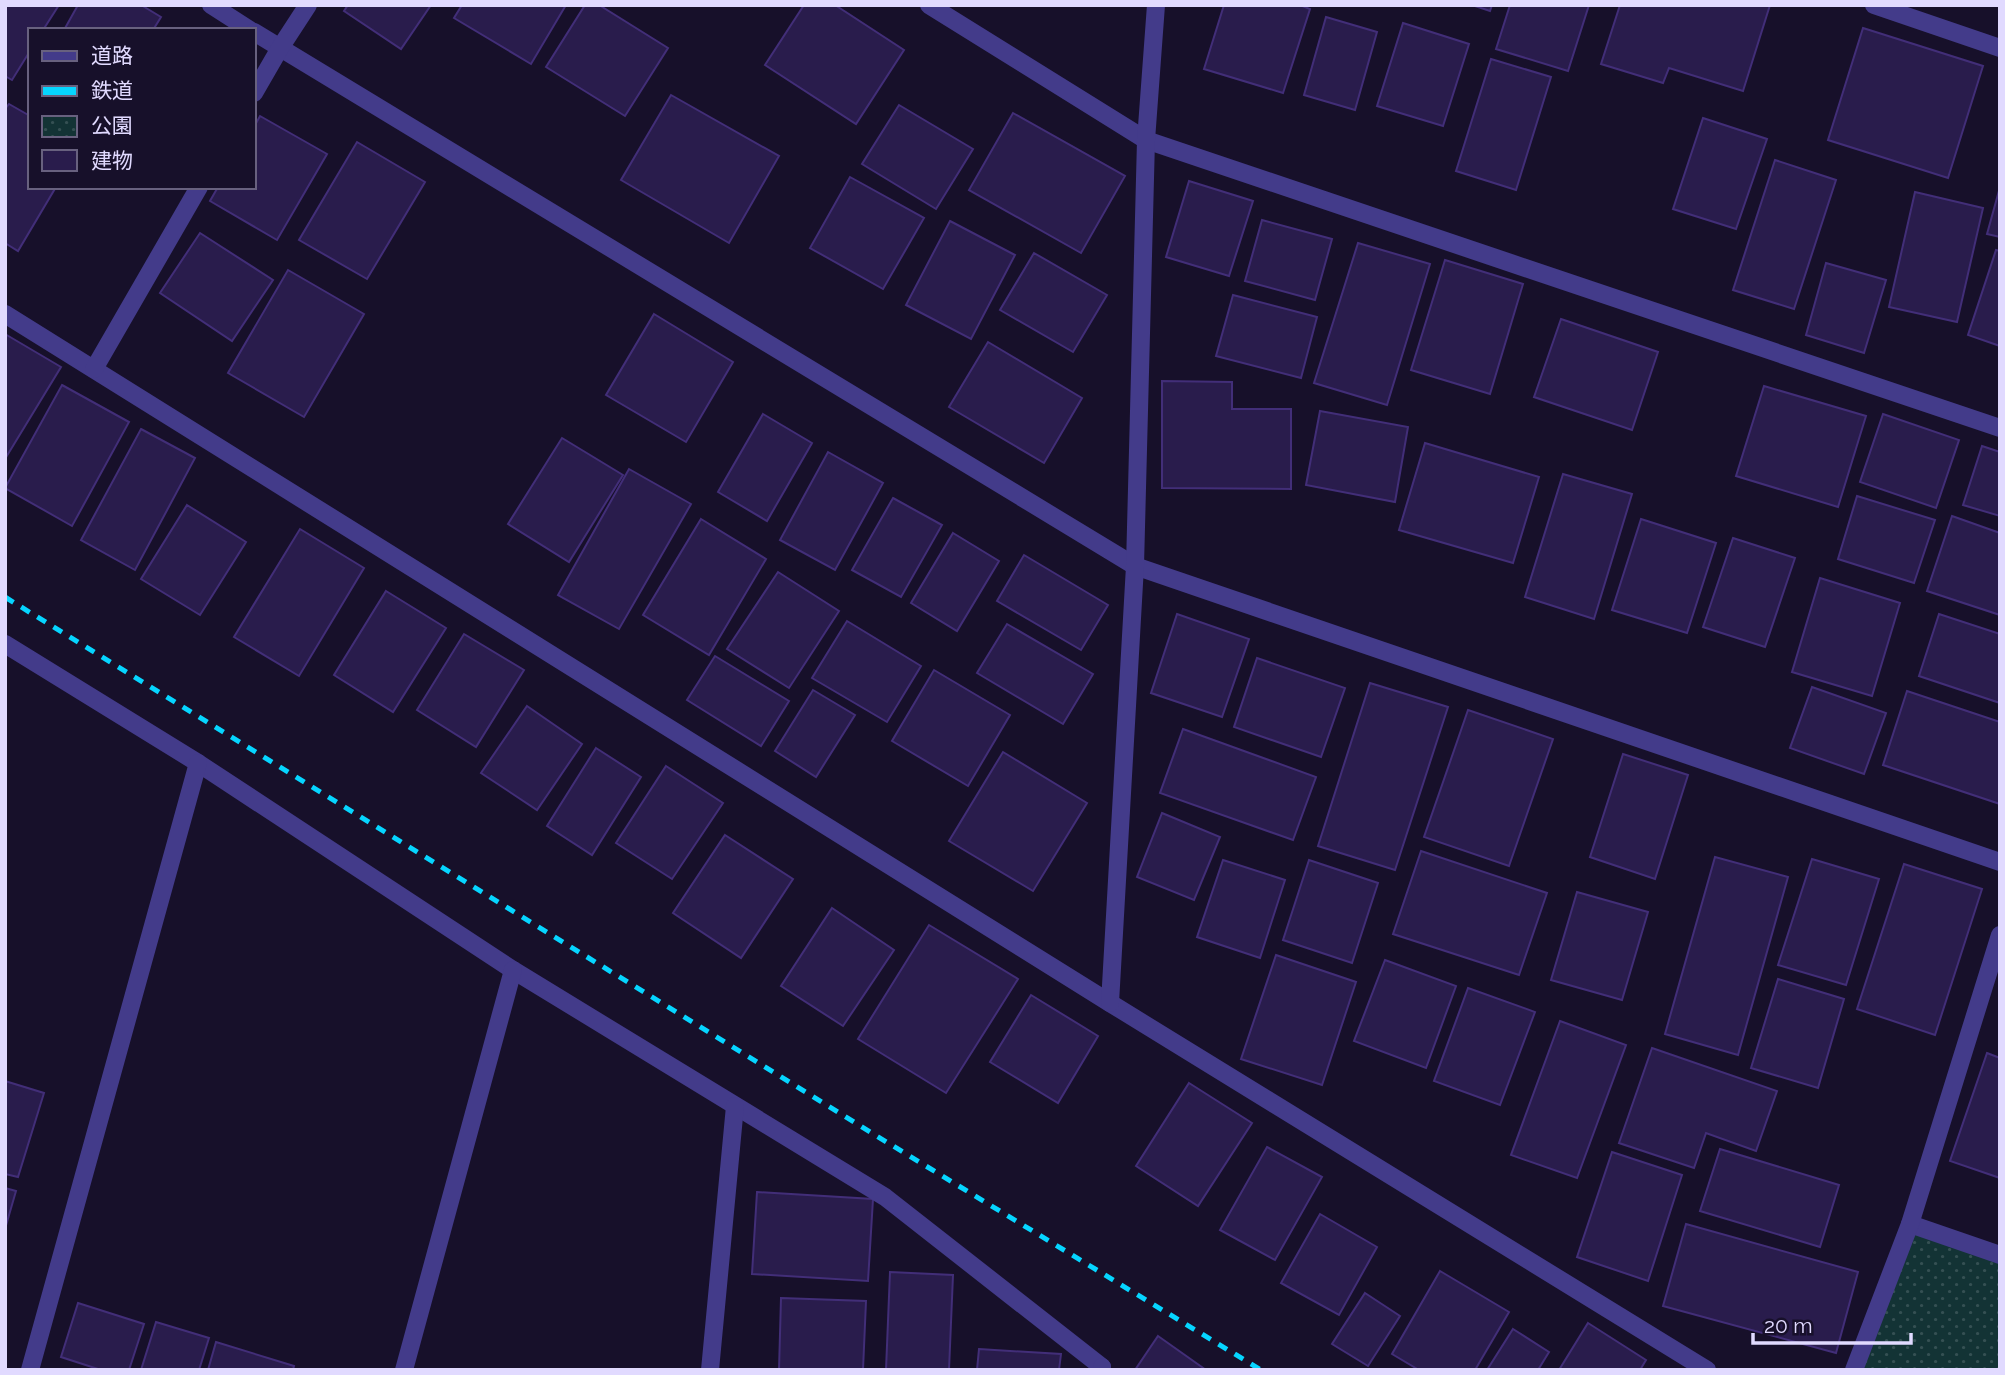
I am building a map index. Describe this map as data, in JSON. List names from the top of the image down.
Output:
{
  "legend": [
    "道路",
    "鉄道",
    "公園",
    "建物"
  ],
  "scale_bar": "20 m"
}
